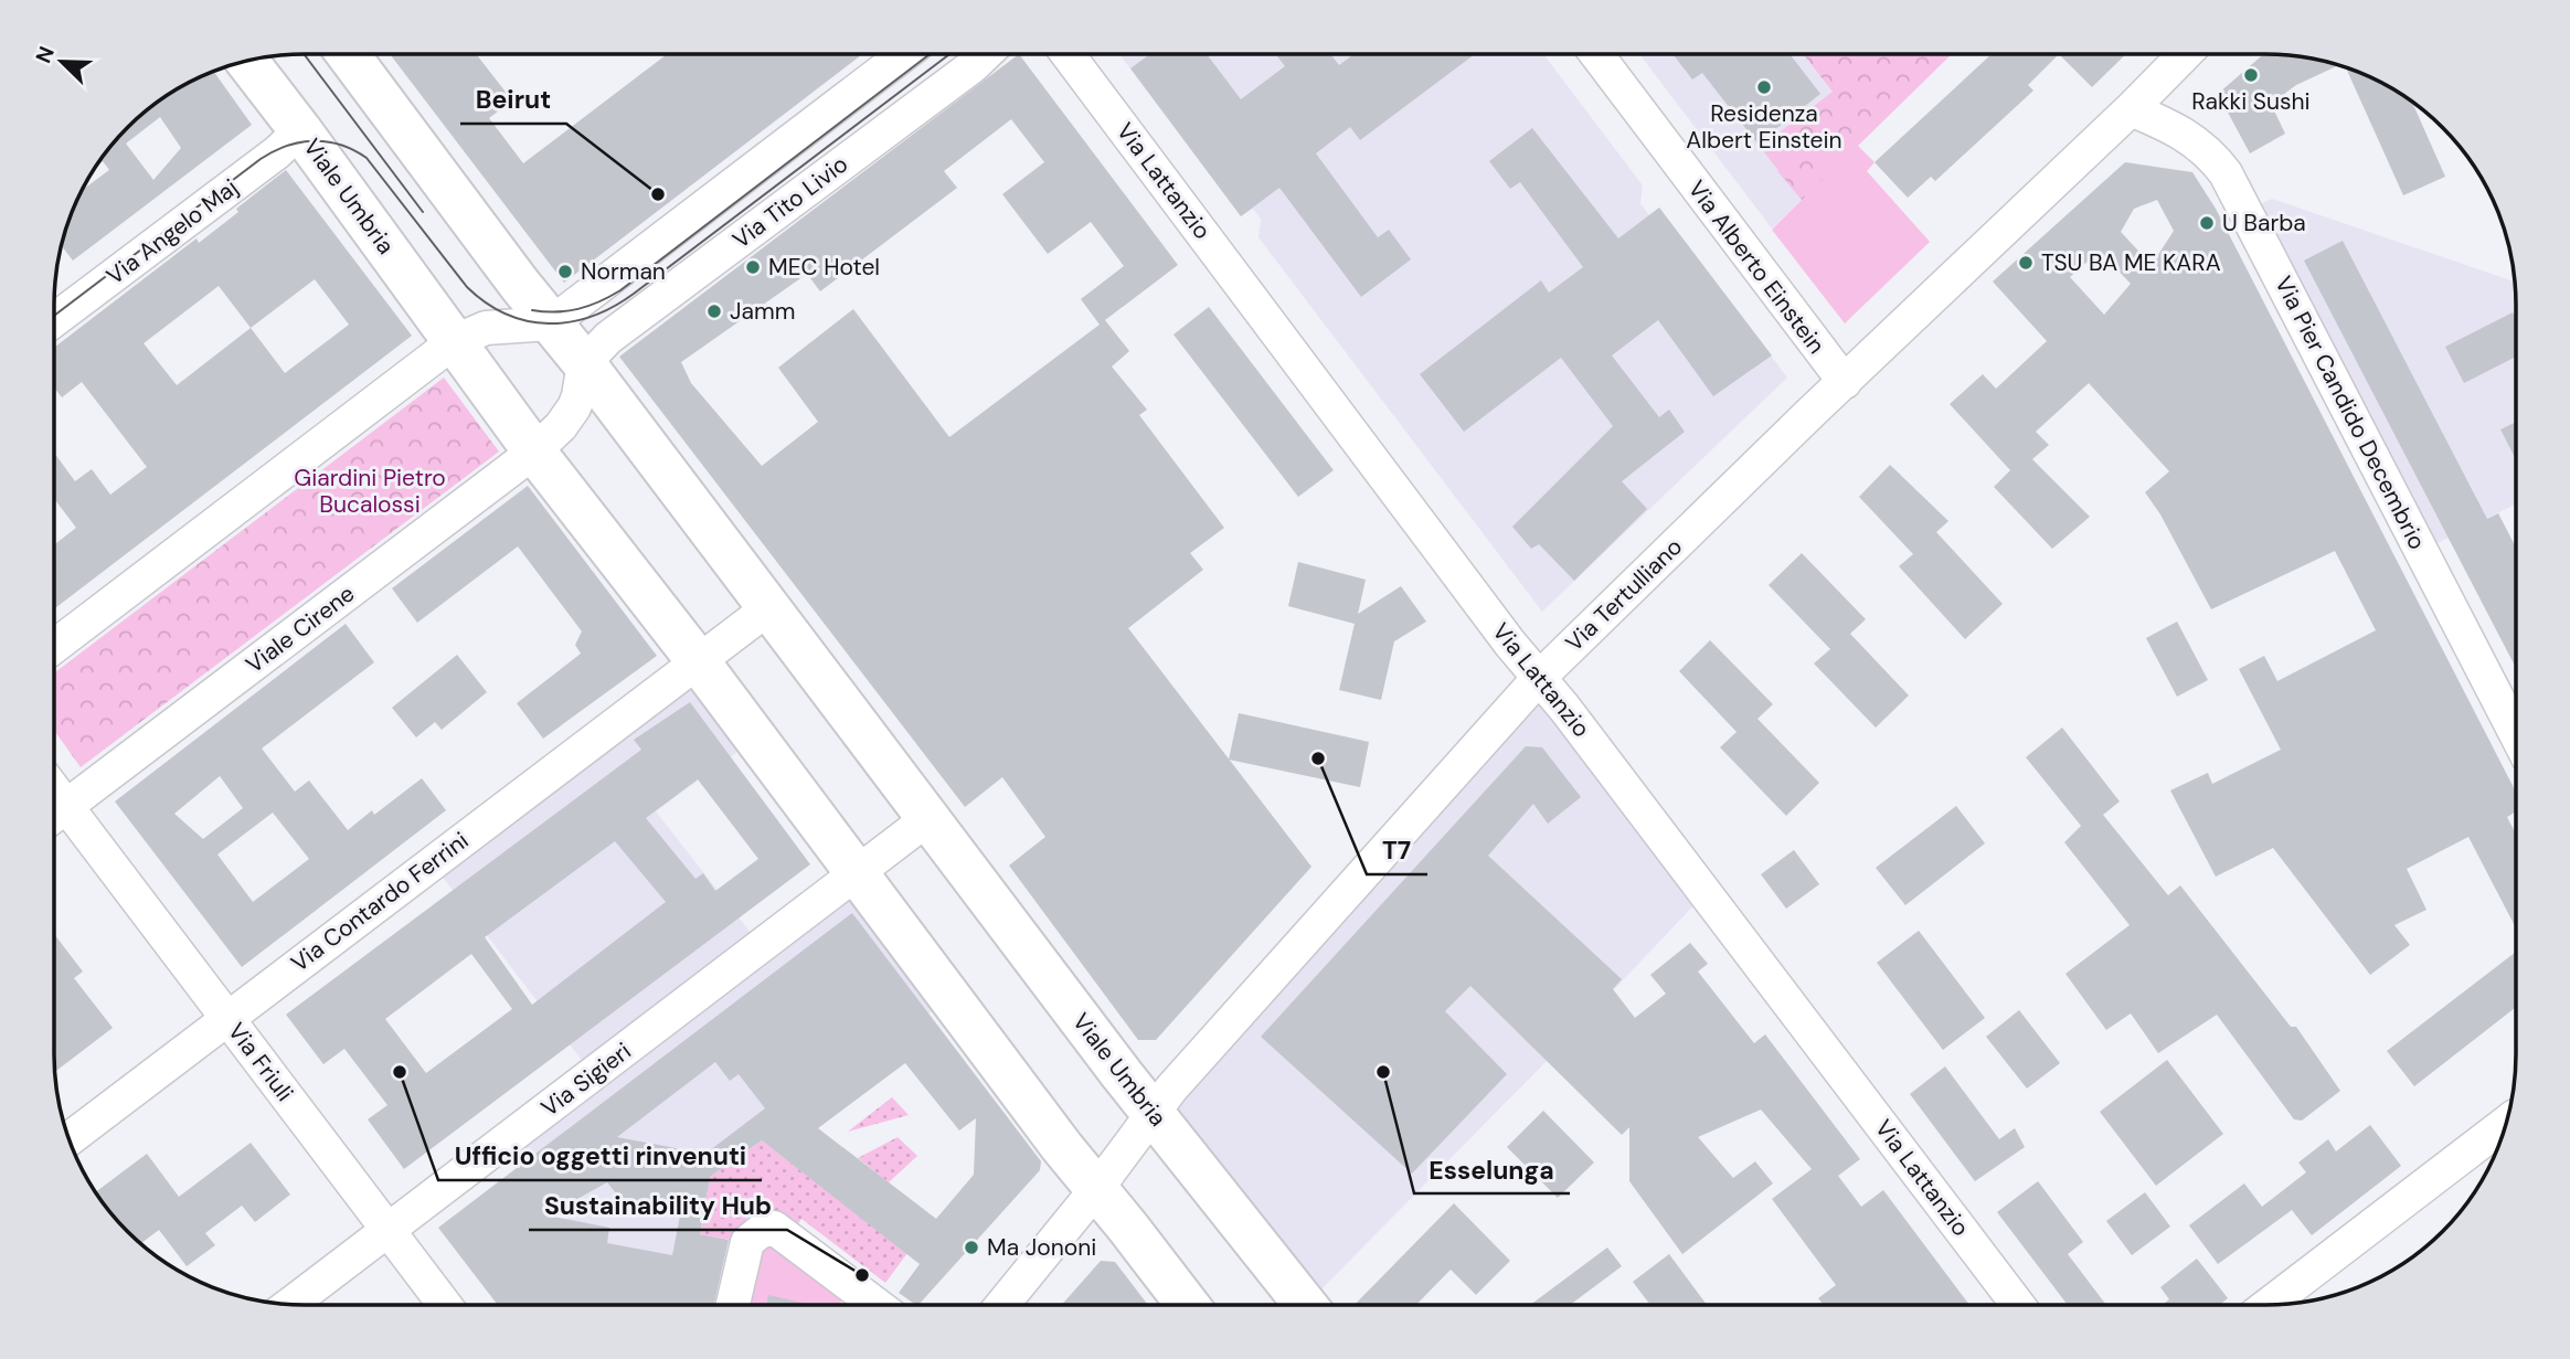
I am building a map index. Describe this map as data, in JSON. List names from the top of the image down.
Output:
{
  "streets": {
    "main road": ["Viale Umbria"],
    "street": [
      "Via Lattanzio",
      "Via Tito Livio",
      "Via Angelo Maj",
      "Via Alberto Einstein",
      "Via Pier Candido Decembrio",
      "Via Tertulliano",
      "Viale Cirene",
      "Via Contardo Ferrini",
      "Via Friuli",
      "Via Sigieri"
    ]
  },
  "crossings": [
    ["Via Lattanzio", "Via Tertulliano"],
    ["Viale Umbria", "Via Tito Livio"],
    ["Viale Umbria", "Via Angelo Maj"],
    ["Viale Umbria", "Via Tertulliano"],
    ["Viale Umbria", "Viale Cirene"],
    ["Viale Umbria", "Via Contardo Ferrini"],
    ["Viale Umbria", "Via Sigieri"],
    ["Via Alberto Einstein", "Via Tertulliano"],
    ["Via Pier Candido Decembrio", "Via Tertulliano"],
    ["Viale Cirene", "Via Friuli"],
    ["Via Contardo Ferrini", "Via Friuli"],
    ["Via Friuli", "Via Sigieri"]
  ],
  "parks": ["Giardini Pietro Bucalossi"],
  "places": [
    "Rakki Sushi",
    "Residenza Albert Einstein",
    "Beirut",
    "U Barba",
    "TSU BA ME KARA",
    "MEC Hotel",
    "Norman",
    "Jamm",
    "T7",
    "Ufficio oggetti rinvenuti",
    "Esselunga",
    "Ma Jononi",
    "Sustainability Hub"
  ],
  "north": "top left"
}
